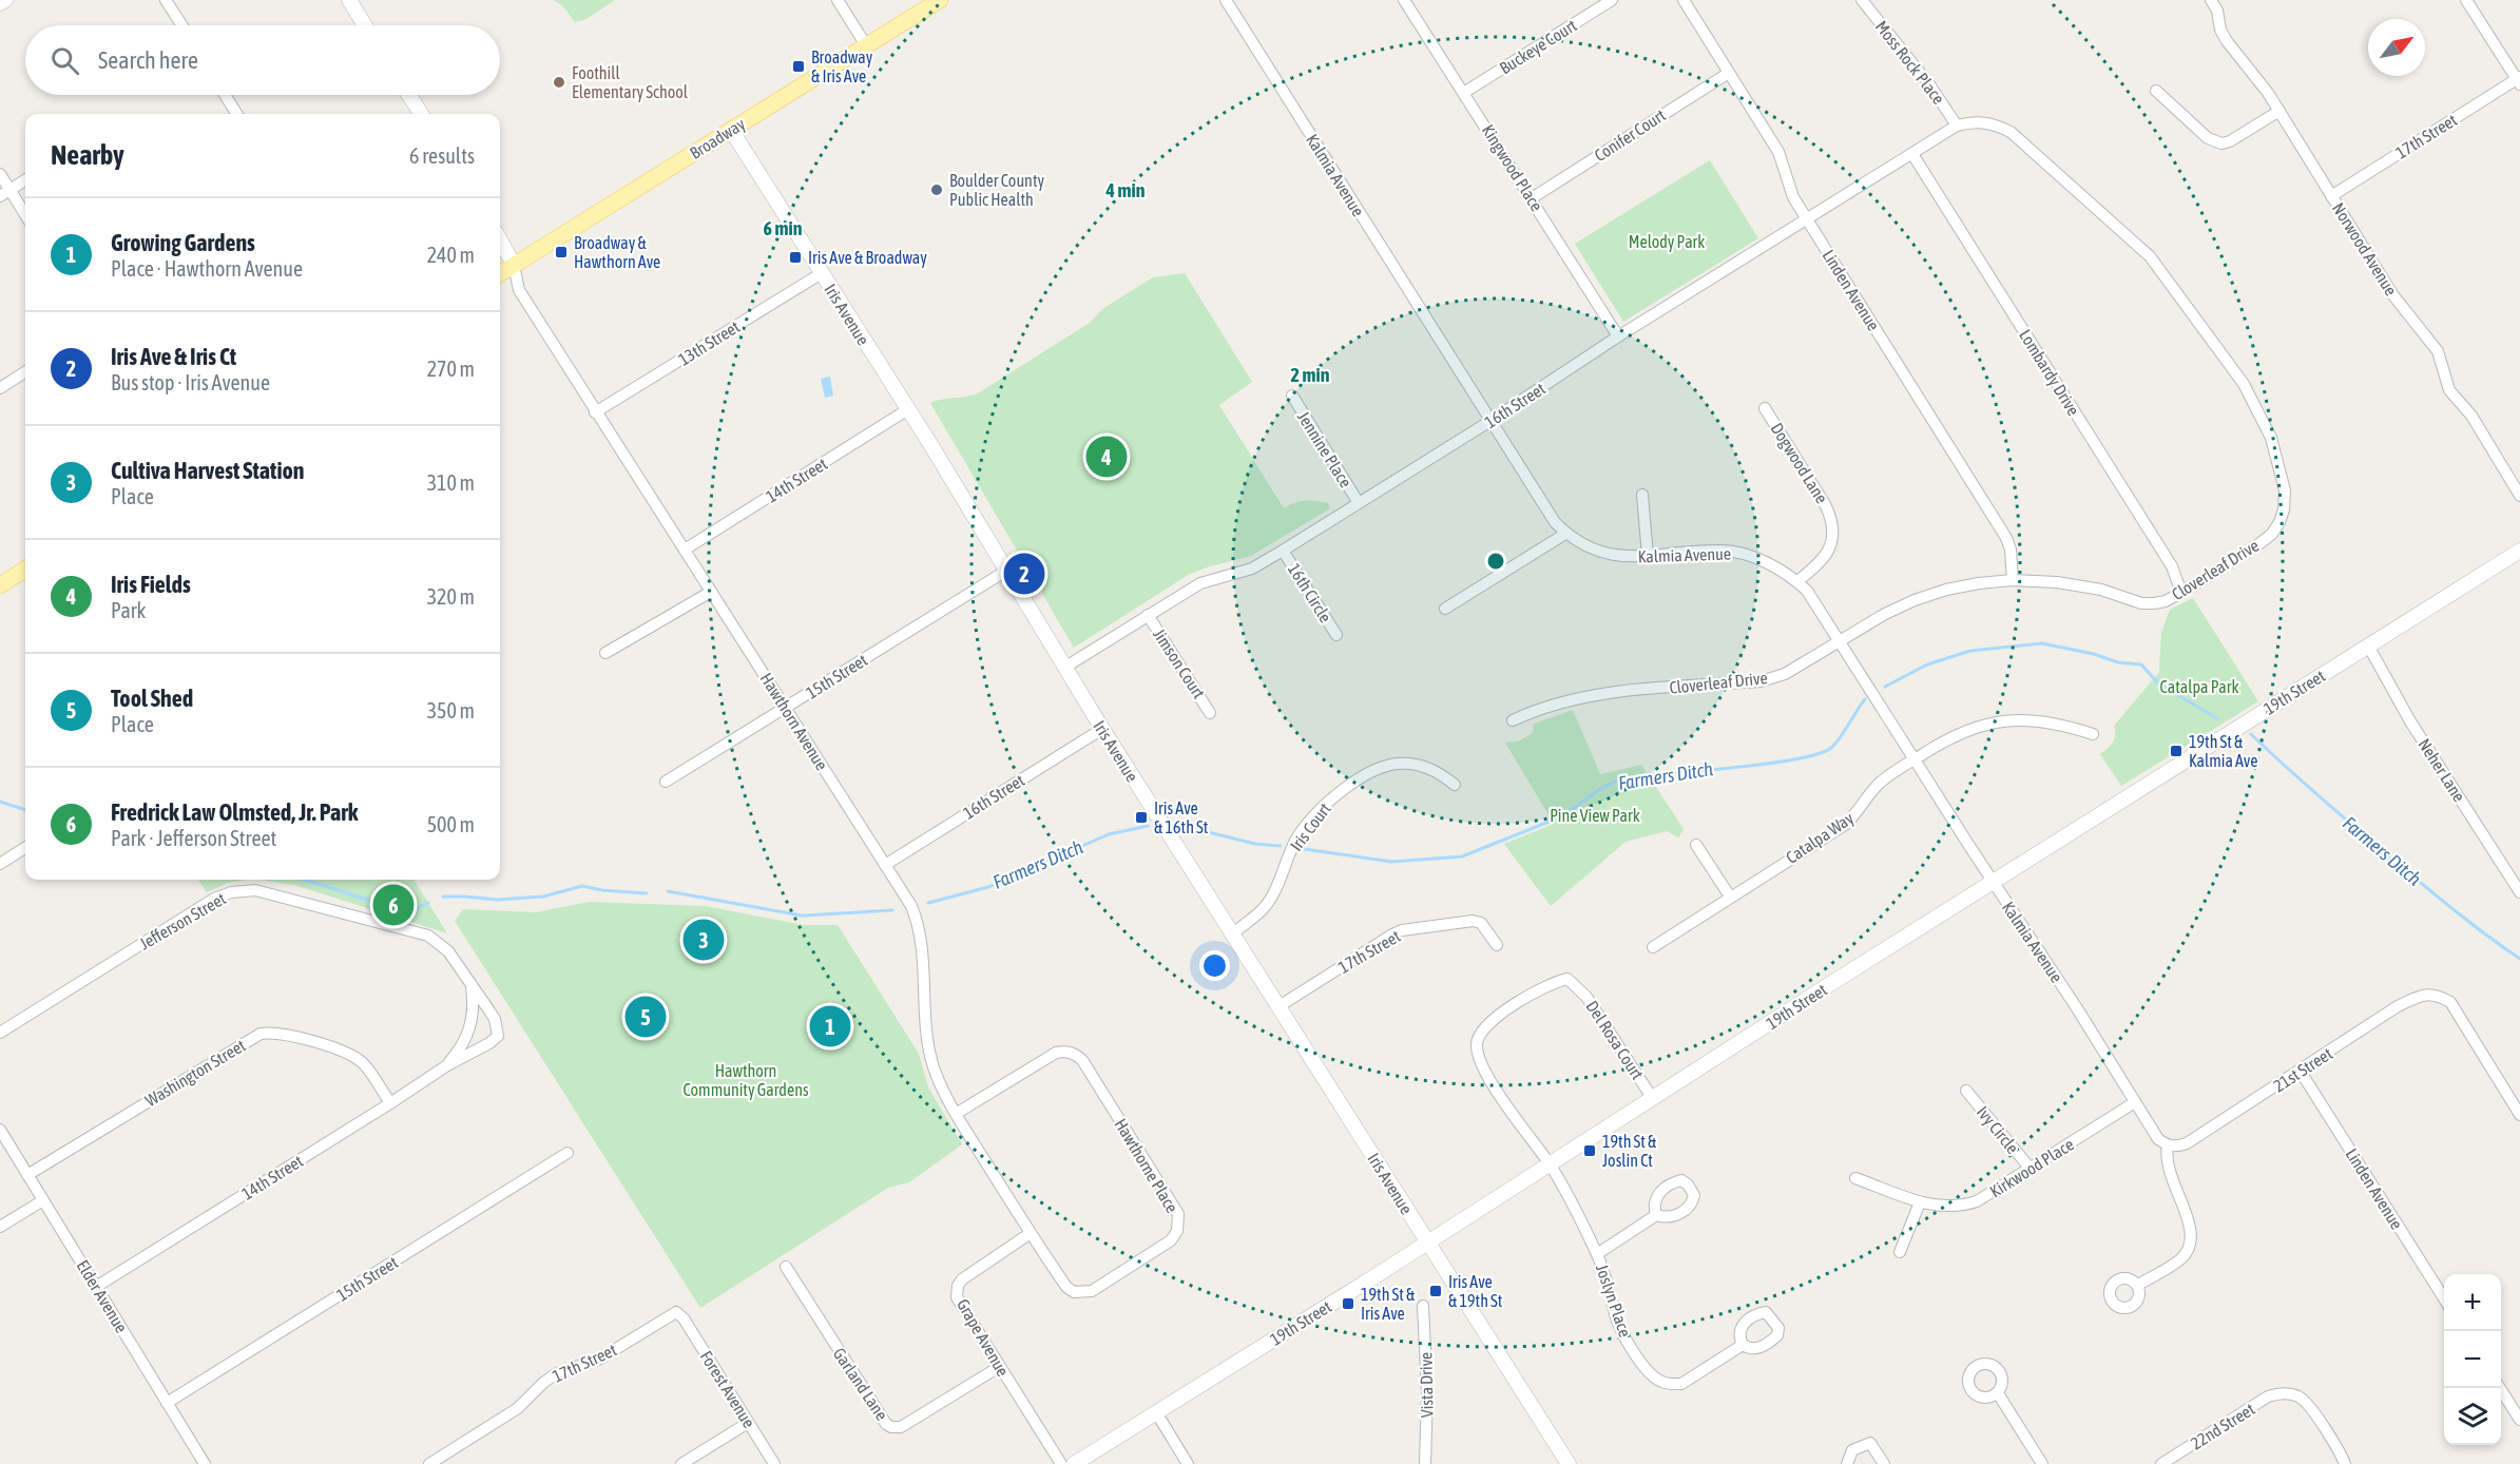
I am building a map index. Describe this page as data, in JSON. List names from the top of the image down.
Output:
{
  "streets": {
    "main road": ["Broadway"],
    "street": [
      "Buckeye Court",
      "Moss Rock Place",
      "Conifer Court",
      "17th Street",
      "Kingwood Place",
      "Kalmia Avenue",
      "Norwood Avenue",
      "Linden Avenue",
      "Iris Avenue",
      "13th Street",
      "Lombardy Drive",
      "16th Street",
      "Jennine Place",
      "Dogwood Lane",
      "14th Street",
      "Cloverleaf Drive",
      "16th Circle",
      "Jimson Court",
      "15th Street",
      "19th Street",
      "Hawthorn Avenue",
      "Neher Lane",
      "Iris Court",
      "Catalpa Way",
      "Jefferson Street",
      "Del Rosa Court",
      "21st Street",
      "Washington Street",
      "Ivy Circle",
      "Hawthorne Place",
      "Kirkwood Place",
      "Elder Avenue",
      "Joslyn Place",
      "Grape Avenue",
      "Garland Lane",
      "Vista Drive",
      "Forest Avenue",
      "22nd Street"
    ]
  },
  "crossings": [
    ["Buckeye Court", "Kingwood Place"],
    ["Moss Rock Place", "16th Street"],
    ["Moss Rock Place", "Cloverleaf Drive"],
    ["Conifer Court", "Kingwood Place"],
    ["Conifer Court", "Linden Avenue"],
    ["17th Street", "Norwood Avenue"],
    ["17th Street", "Iris Avenue"],
    ["17th Street", "Forest Avenue"],
    ["Broadway", "Iris Avenue"],
    ["Broadway", "Hawthorn Avenue"],
    ["Kingwood Place", "16th Street"],
    ["Kalmia Avenue", "16th Street"],
    ["Kalmia Avenue", "Dogwood Lane"],
    ["Kalmia Avenue", "Cloverleaf Drive"],
    ["Kalmia Avenue", "19th Street"],
    ["Kalmia Avenue", "Catalpa Way"],
    ["Kalmia Avenue", "21st Street"],
    ["Kalmia Avenue", "Kirkwood Place"],
    ["Linden Avenue", "16th Street"],
    ["Linden Avenue", "Cloverleaf Drive"],
    ["Linden Avenue", "21st Street"],
    ["Iris Avenue", "13th Street"],
    ["Iris Avenue", "16th Street"],
    ["Iris Avenue", "14th Street"],
    ["Iris Avenue", "15th Street"],
    ["Iris Avenue", "19th Street"],
    ["Iris Avenue", "Iris Court"],
    ["13th Street", "Hawthorn Avenue"],
    ["Lombardy Drive", "16th Street"],
    ["Lombardy Drive", "Cloverleaf Drive"],
    ["16th Street", "Jennine Place"],
    ["16th Street", "Cloverleaf Drive"],
    ["16th Street", "16th Circle"],
    ["16th Street", "Jimson Court"],
    ["16th Street", "Hawthorn Avenue"],
    ["14th Street", "Hawthorn Avenue"],
    ["14th Street", "Jefferson Street"],
    ["14th Street", "Washington Street"],
    ["14th Street", "Elder Avenue"],
    ["15th Street", "Hawthorn Avenue"],
    ["15th Street", "Elder Avenue"],
    ["19th Street", "Neher Lane"],
    ["19th Street", "Del Rosa Court"],
    ["19th Street", "Joslyn Place"],
    ["Hawthorn Avenue", "Hawthorne Place"],
    ["Hawthorn Avenue", "Grape Avenue"],
    ["Del Rosa Court", "Joslyn Place"],
    ["Washington Street", "Elder Avenue"],
    ["Ivy Circle", "Kirkwood Place"],
    ["Hawthorne Place", "Grape Avenue"],
    ["Grape Avenue", "Garland Lane"]
  ],
  "water": ["Farmers Ditch"],
  "parks": [
    "Melody Park",
    "Catalpa Park",
    "Pine View Park",
    "Hawthorn Community Gardens"
  ],
  "places": {
    "transit": [
      "Broadway & Iris Ave",
      "Broadway & Hawthorn Ave",
      "Iris Ave & Broadway",
      "19th St & Kalmia Ave",
      "Iris Ave & 16th St",
      "19th St & Joslin Ct",
      "Iris Ave & 19th St",
      "19th St & Iris Ave"
    ],
    "other": ["Foothill Elementary School", "Boulder County Public Health"]
  },
  "north": "top right",
  "page": {
    "search": "Search here",
    "heading": ["Nearby", "6 results"],
    "list": [
      {
        "mark": "1",
        "name": "Growing Gardens",
        "note": "Place · Hawthorn Avenue",
        "value": "240 m"
      },
      {
        "mark": "2",
        "name": "Iris Ave & Iris Ct",
        "note": "Bus stop · Iris Avenue",
        "value": "270 m"
      },
      {
        "mark": "3",
        "name": "Cultiva Harvest Station",
        "note": "Place",
        "value": "310 m"
      },
      {
        "mark": "4",
        "name": "Iris Fields",
        "note": "Park",
        "value": "320 m"
      },
      {
        "mark": "5",
        "name": "Tool Shed",
        "note": "Place",
        "value": "350 m"
      },
      {
        "mark": "6",
        "name": "Fredrick Law Olmsted, Jr. Park",
        "note": "Park · Jefferson Street",
        "value": "500 m"
      }
    ],
    "pins": [
      "4",
      "2",
      "6",
      "3",
      "5",
      "1"
    ],
    "map_buttons": ["+", "−"]
  },
  "rings": ["4 min", "6 min", "2 min"]
}
